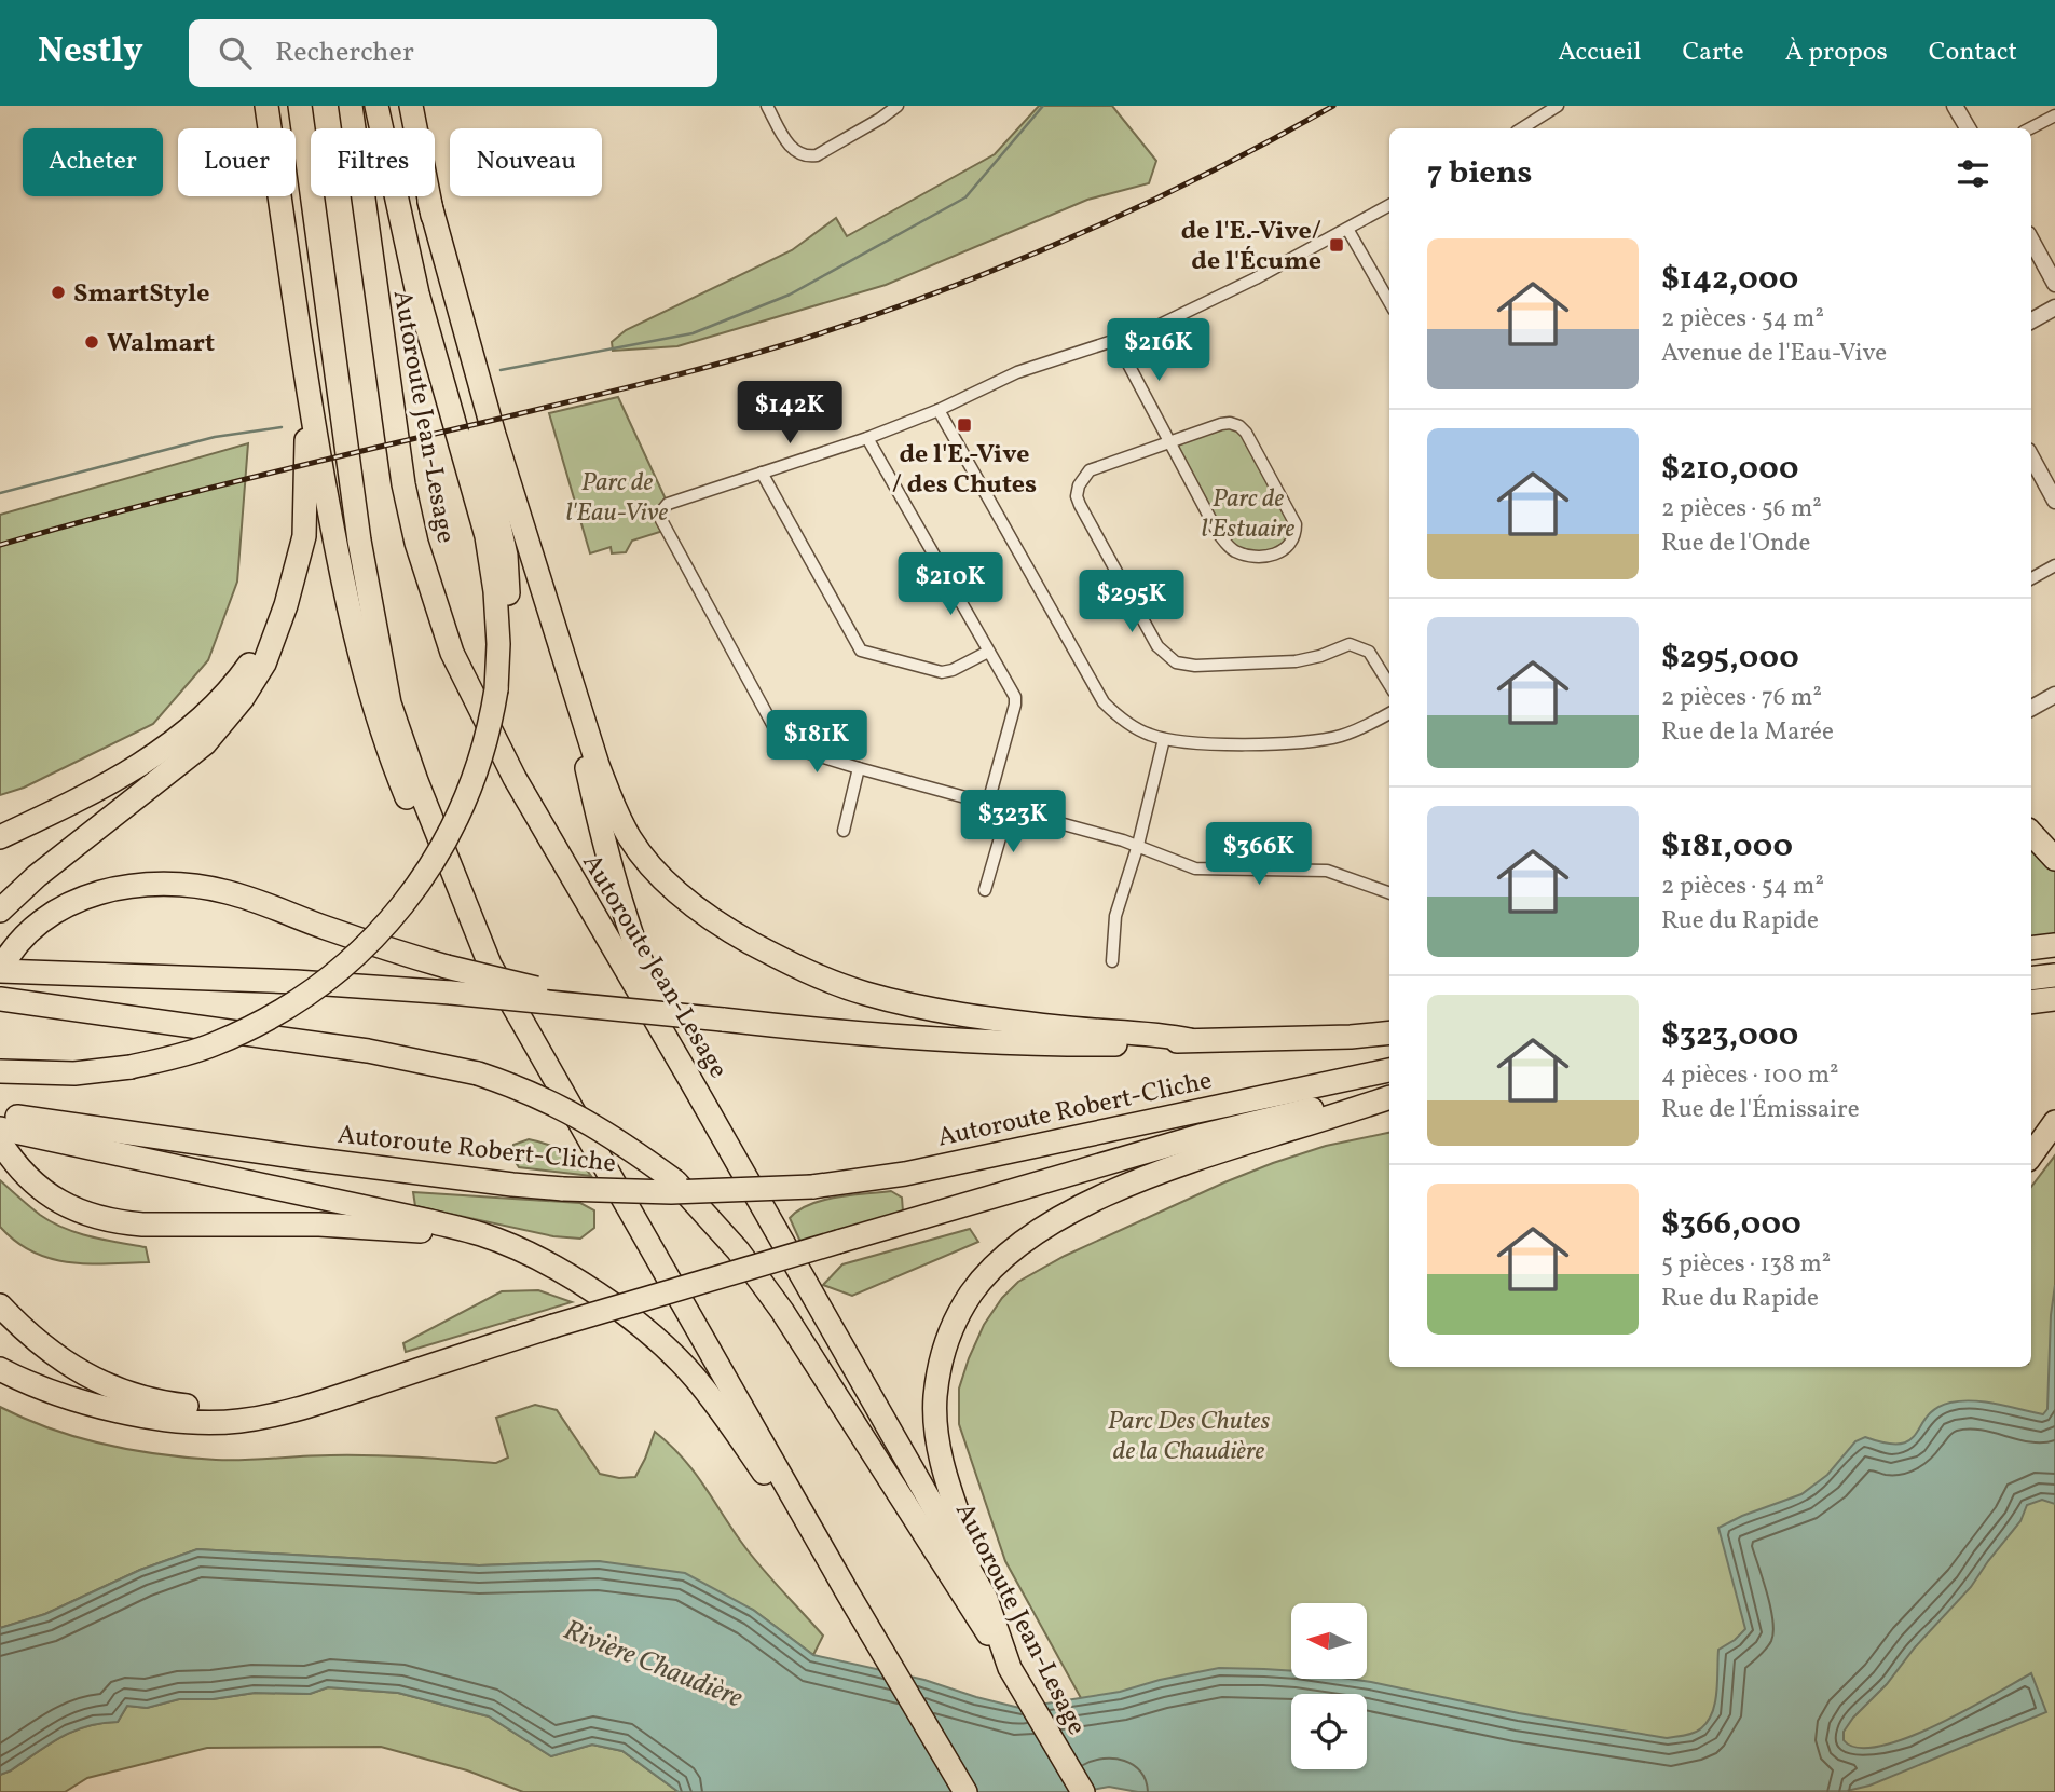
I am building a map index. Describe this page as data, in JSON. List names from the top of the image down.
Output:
{
  "streets": {
    "highway": ["Autoroute Jean-Lesage", "Autoroute Robert-Cliche"]
  },
  "water": ["Rivière Chaudière"],
  "parks": ["Parc de l'Eau-Vive", "Parc de l'Estuaire", "Parc Des Chutes de la Chaudière"],
  "places": {
    "transit": ["de l'E.-Vive/ de l'Écume", "de l'E.-Vive / des Chutes"],
    "other": ["SmartStyle", "Walmart"]
  },
  "north": "left",
  "page": {
    "header": "Nestly",
    "search": "Rechercher",
    "nav": [
      "Accueil",
      "Carte",
      "À propos",
      "Contact"
    ],
    "chip": [
      "Acheter",
      "Louer",
      "Filtres",
      "Nouveau"
    ],
    "heading": "7 biens",
    "list": [
      {
        "name": "$142,000",
        "note": "2 pièces · 54 m² · Avenue de l'Eau-Vive"
      },
      {
        "name": "$210,000",
        "note": "2 pièces · 56 m² · Rue de l'Onde"
      },
      {
        "name": "$295,000",
        "note": "2 pièces · 76 m² · Rue de la Marée"
      },
      {
        "name": "$181,000",
        "note": "2 pièces · 54 m² · Rue du Rapide"
      },
      {
        "name": "$323,000",
        "note": "4 pièces · 100 m² · Rue de l'Émissaire"
      },
      {
        "name": "$366,000",
        "note": "5 pièces · 138 m² · Rue du Rapide"
      }
    ],
    "price": [
      "$216K",
      "$142K",
      "$210K",
      "$295K",
      "$181K",
      "$323K",
      "$366K"
    ]
  }
}
